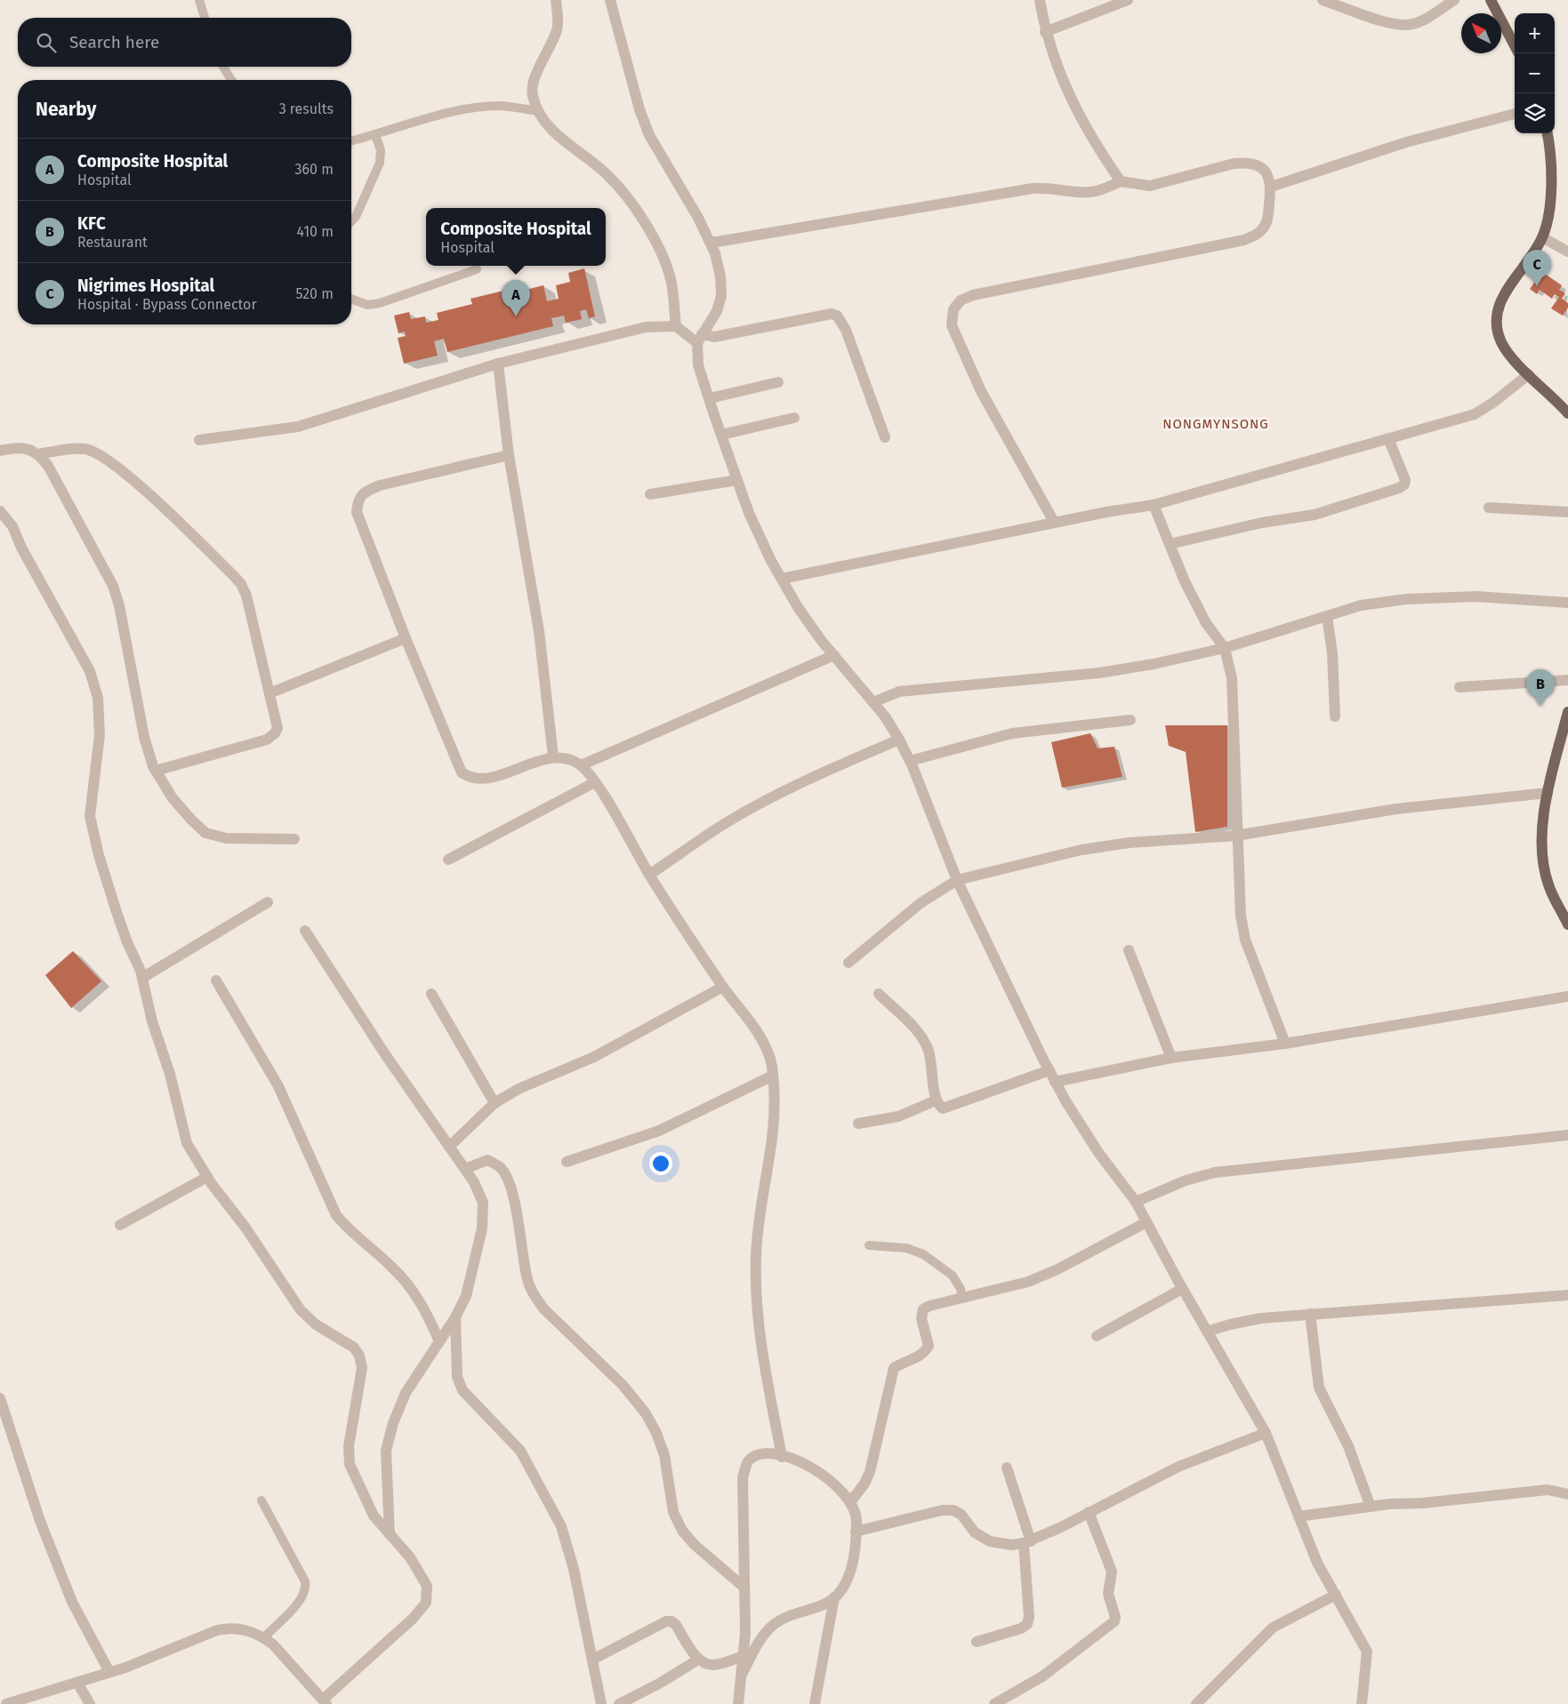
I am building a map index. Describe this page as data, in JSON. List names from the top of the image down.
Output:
{
  "districts": ["NONGMYNSONG"],
  "north": "top left",
  "page": {
    "map_buttons": ["+", "−"],
    "search": "Search here",
    "heading": ["Nearby", "3 results"],
    "list": [
      {
        "mark": "A",
        "name": "Composite Hospital",
        "note": "Hospital",
        "value": "360 m"
      },
      {
        "mark": "B",
        "name": "KFC",
        "note": "Restaurant",
        "value": "410 m"
      },
      {
        "mark": "C",
        "name": "Nigrimes Hospital",
        "note": "Hospital · Bypass Connector",
        "value": "520 m"
      }
    ],
    "popup": ["Composite Hospital", "Hospital"],
    "pins": ["C", "A", "B"]
  }
}
